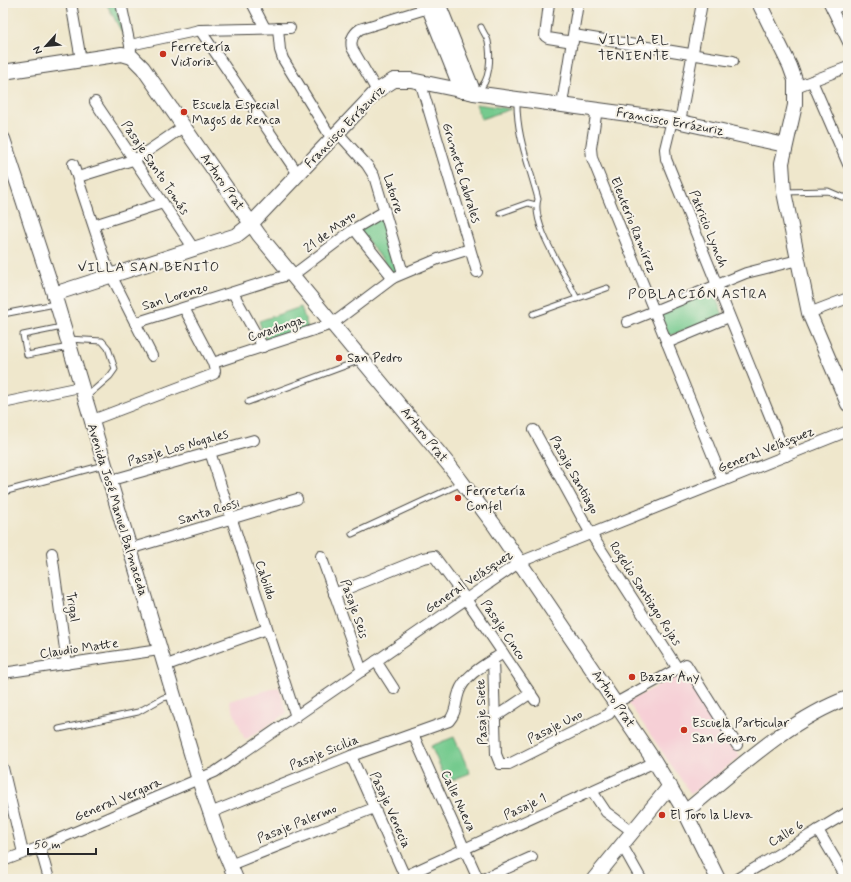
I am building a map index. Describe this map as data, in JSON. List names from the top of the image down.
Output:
{
  "streets": {
    "street": [
      "Francisco Errázuriz",
      "Pasaje Santo Tomás",
      "Grumete Cabrales",
      "Arturo Prat",
      "Latorre",
      "Eleuterio Ramírez",
      "Patricio Lynch",
      "21 de Mayo",
      "San Lorenzo",
      "Covadonga",
      "Pasaje Los Nogales",
      "General Velásquez",
      "Pasaje Santiago",
      "Avenida José Manuel Balmaceda",
      "Santa Rossi",
      "Cabildo",
      "Rogelio Santiago Rojas",
      "Trigal",
      "Pasaje Seis",
      "Pasaje Cinco",
      "Claudio Matte",
      "Pasaje Siete",
      "Pasaje Uno",
      "Pasaje Sicilia",
      "General Vergara",
      "Calle Nueva",
      "Pasaje 1",
      "Pasaje Venecia",
      "Pasaje Palermo",
      "Calle 6"
    ]
  },
  "crossings": [
    ["Francisco Errázuriz", "Pasaje Santo Tomás"],
    ["Francisco Errázuriz", "Grumete Cabrales"],
    ["Francisco Errázuriz", "Arturo Prat"],
    ["Francisco Errázuriz", "Latorre"],
    ["Francisco Errázuriz", "Eleuterio Ramírez"],
    ["Francisco Errázuriz", "Patricio Lynch"],
    ["Francisco Errázuriz", "Avenida José Manuel Balmaceda"],
    ["Grumete Cabrales", "Covadonga"],
    ["Arturo Prat", "21 de Mayo"],
    ["Arturo Prat", "San Lorenzo"],
    ["Arturo Prat", "Covadonga"],
    ["Arturo Prat", "General Velásquez"],
    ["Arturo Prat", "Pasaje Uno"],
    ["Arturo Prat", "Pasaje 1"],
    ["Latorre", "21 de Mayo"],
    ["Latorre", "Covadonga"],
    ["Eleuterio Ramírez", "General Velásquez"],
    ["Patricio Lynch", "General Velásquez"],
    ["21 de Mayo", "San Lorenzo"],
    ["Pasaje Los Nogales", "Avenida José Manuel Balmaceda"],
    ["Pasaje Los Nogales", "Cabildo"],
    ["General Velásquez", "Pasaje Santiago"],
    ["General Velásquez", "Avenida José Manuel Balmaceda"],
    ["General Velásquez", "Cabildo"],
    ["General Velásquez", "Rogelio Santiago Rojas"],
    ["General Velásquez", "Pasaje Seis"],
    ["General Velásquez", "Pasaje Cinco"],
    ["General Velásquez", "General Vergara"],
    ["Pasaje Santiago", "Rogelio Santiago Rojas"],
    ["Avenida José Manuel Balmaceda", "Santa Rossi"],
    ["Avenida José Manuel Balmaceda", "Claudio Matte"],
    ["Avenida José Manuel Balmaceda", "Pasaje Sicilia"],
    ["Avenida José Manuel Balmaceda", "General Vergara"],
    ["Avenida José Manuel Balmaceda", "Pasaje Palermo"],
    ["Santa Rossi", "Cabildo"],
    ["Rogelio Santiago Rojas", "Pasaje Uno"],
    ["Trigal", "Claudio Matte"],
    ["Pasaje Seis", "Pasaje Cinco"],
    ["Pasaje Cinco", "Pasaje Siete"],
    ["Pasaje Siete", "Pasaje Uno"],
    ["Pasaje Siete", "Pasaje Sicilia"],
    ["Pasaje Sicilia", "Calle Nueva"],
    ["Pasaje Sicilia", "Pasaje Venecia"],
    ["Calle Nueva", "Pasaje 1"],
    ["Pasaje 1", "Pasaje Venecia"],
    ["Pasaje Venecia", "Pasaje Palermo"]
  ],
  "districts": ["VILLA EL TENIENTE", "VILLA SAN BENITO", "POBLACIÓN ASTRA"],
  "places": [
    "Ferretería Victoria",
    "Escuela Especial Magos de Renca",
    "San Pedro",
    "Ferretería Confel",
    "Bazar Any",
    "Escuela Particular San Genaro",
    "El Toro la Lleva"
  ],
  "scale_bar": "50 m",
  "north": "bottom left"
}
